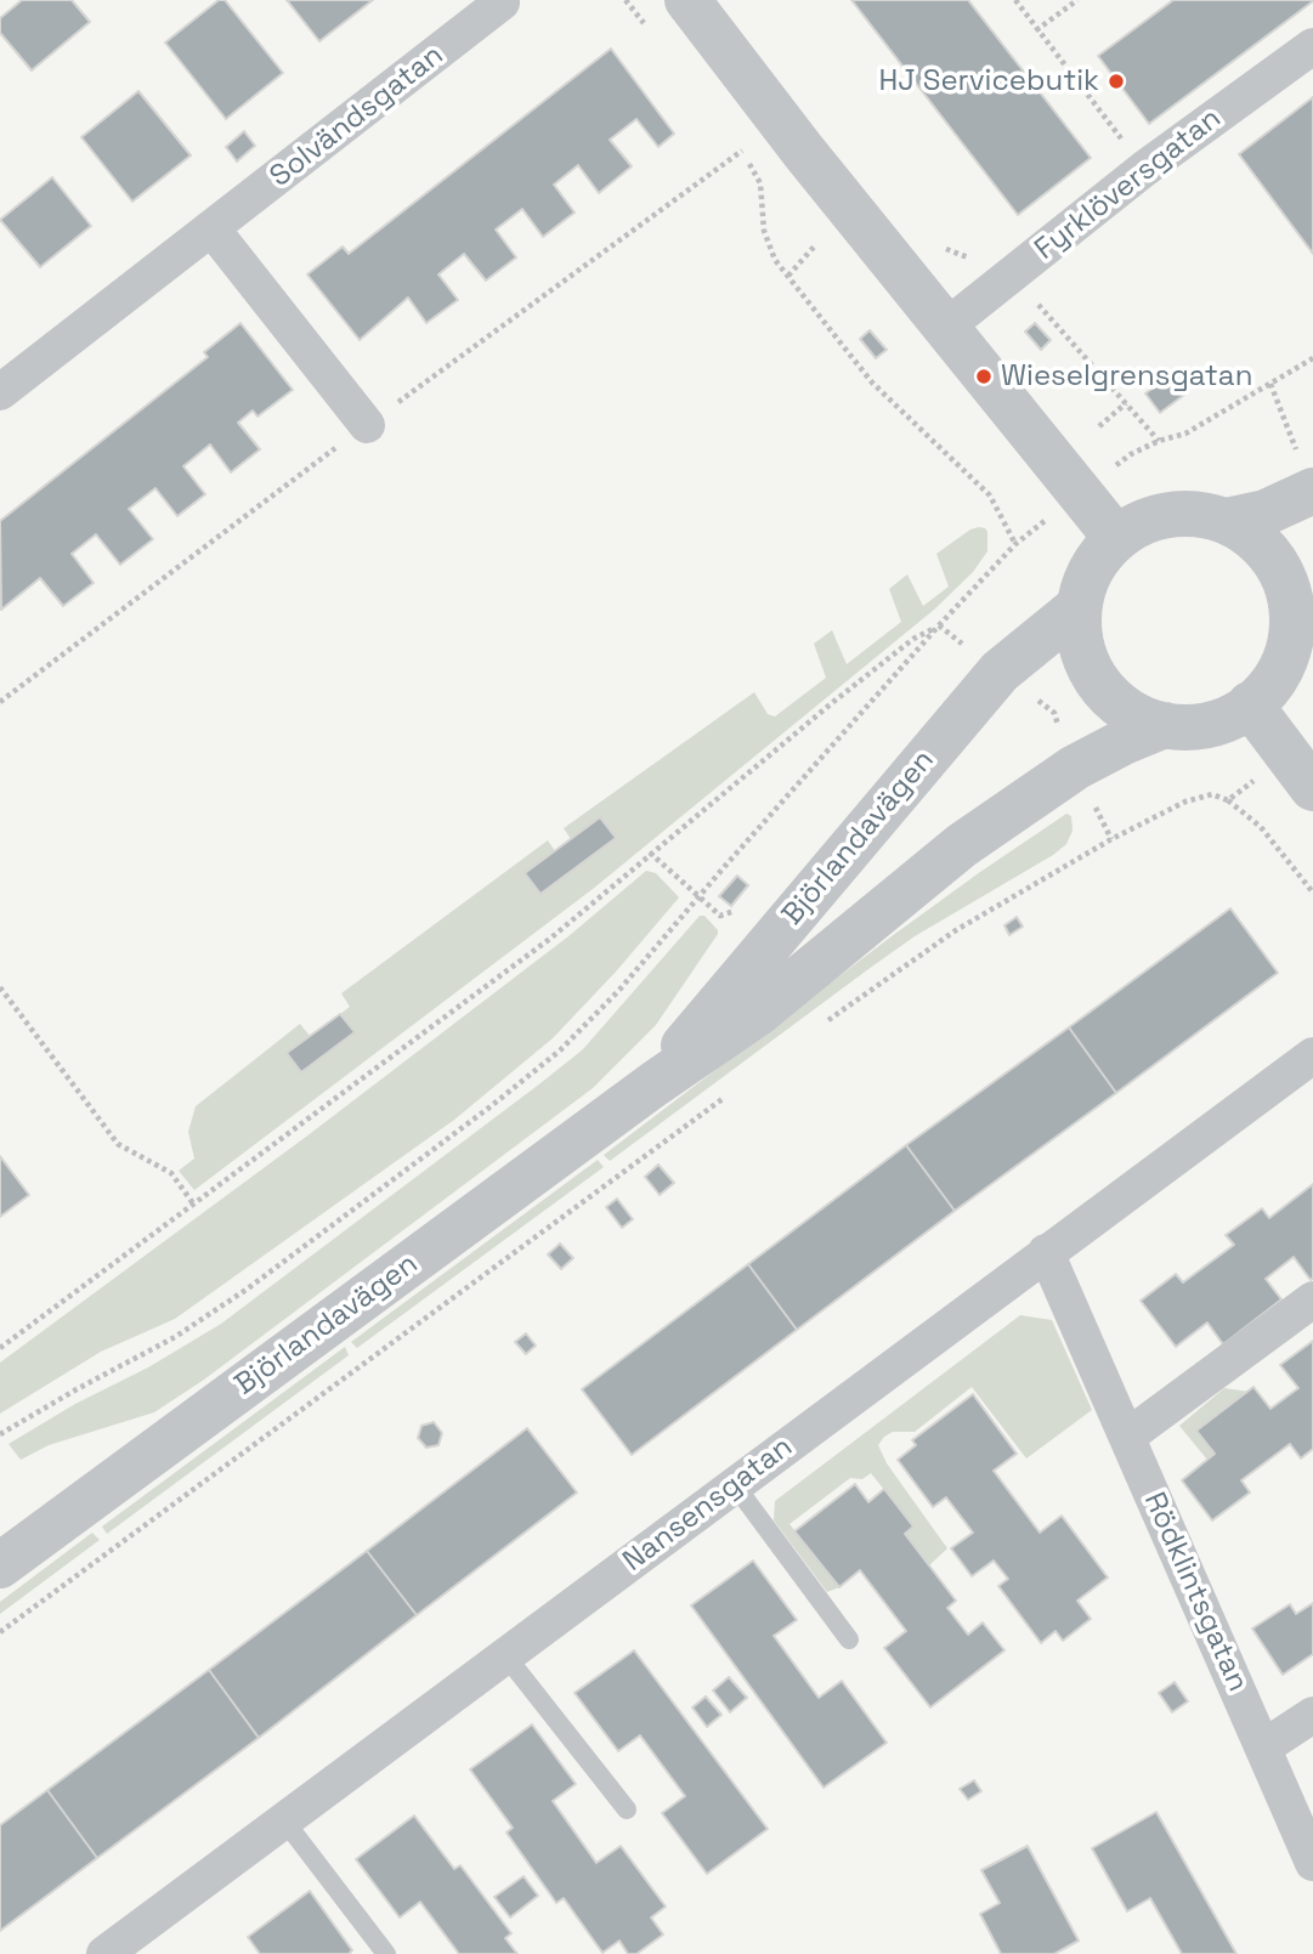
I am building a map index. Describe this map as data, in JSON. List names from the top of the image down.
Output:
{
  "streets": {
    "street": [
      "Solvändsgatan",
      "Fyrklöversgatan",
      "Björlandavägen",
      "Nansensgatan",
      "Rödklintsgatan"
    ]
  },
  "crossings": [
    ["Nansensgatan", "Rödklintsgatan"]
  ],
  "places": ["HJ Servicebutik", "Wieselgrensgatan"]
}
